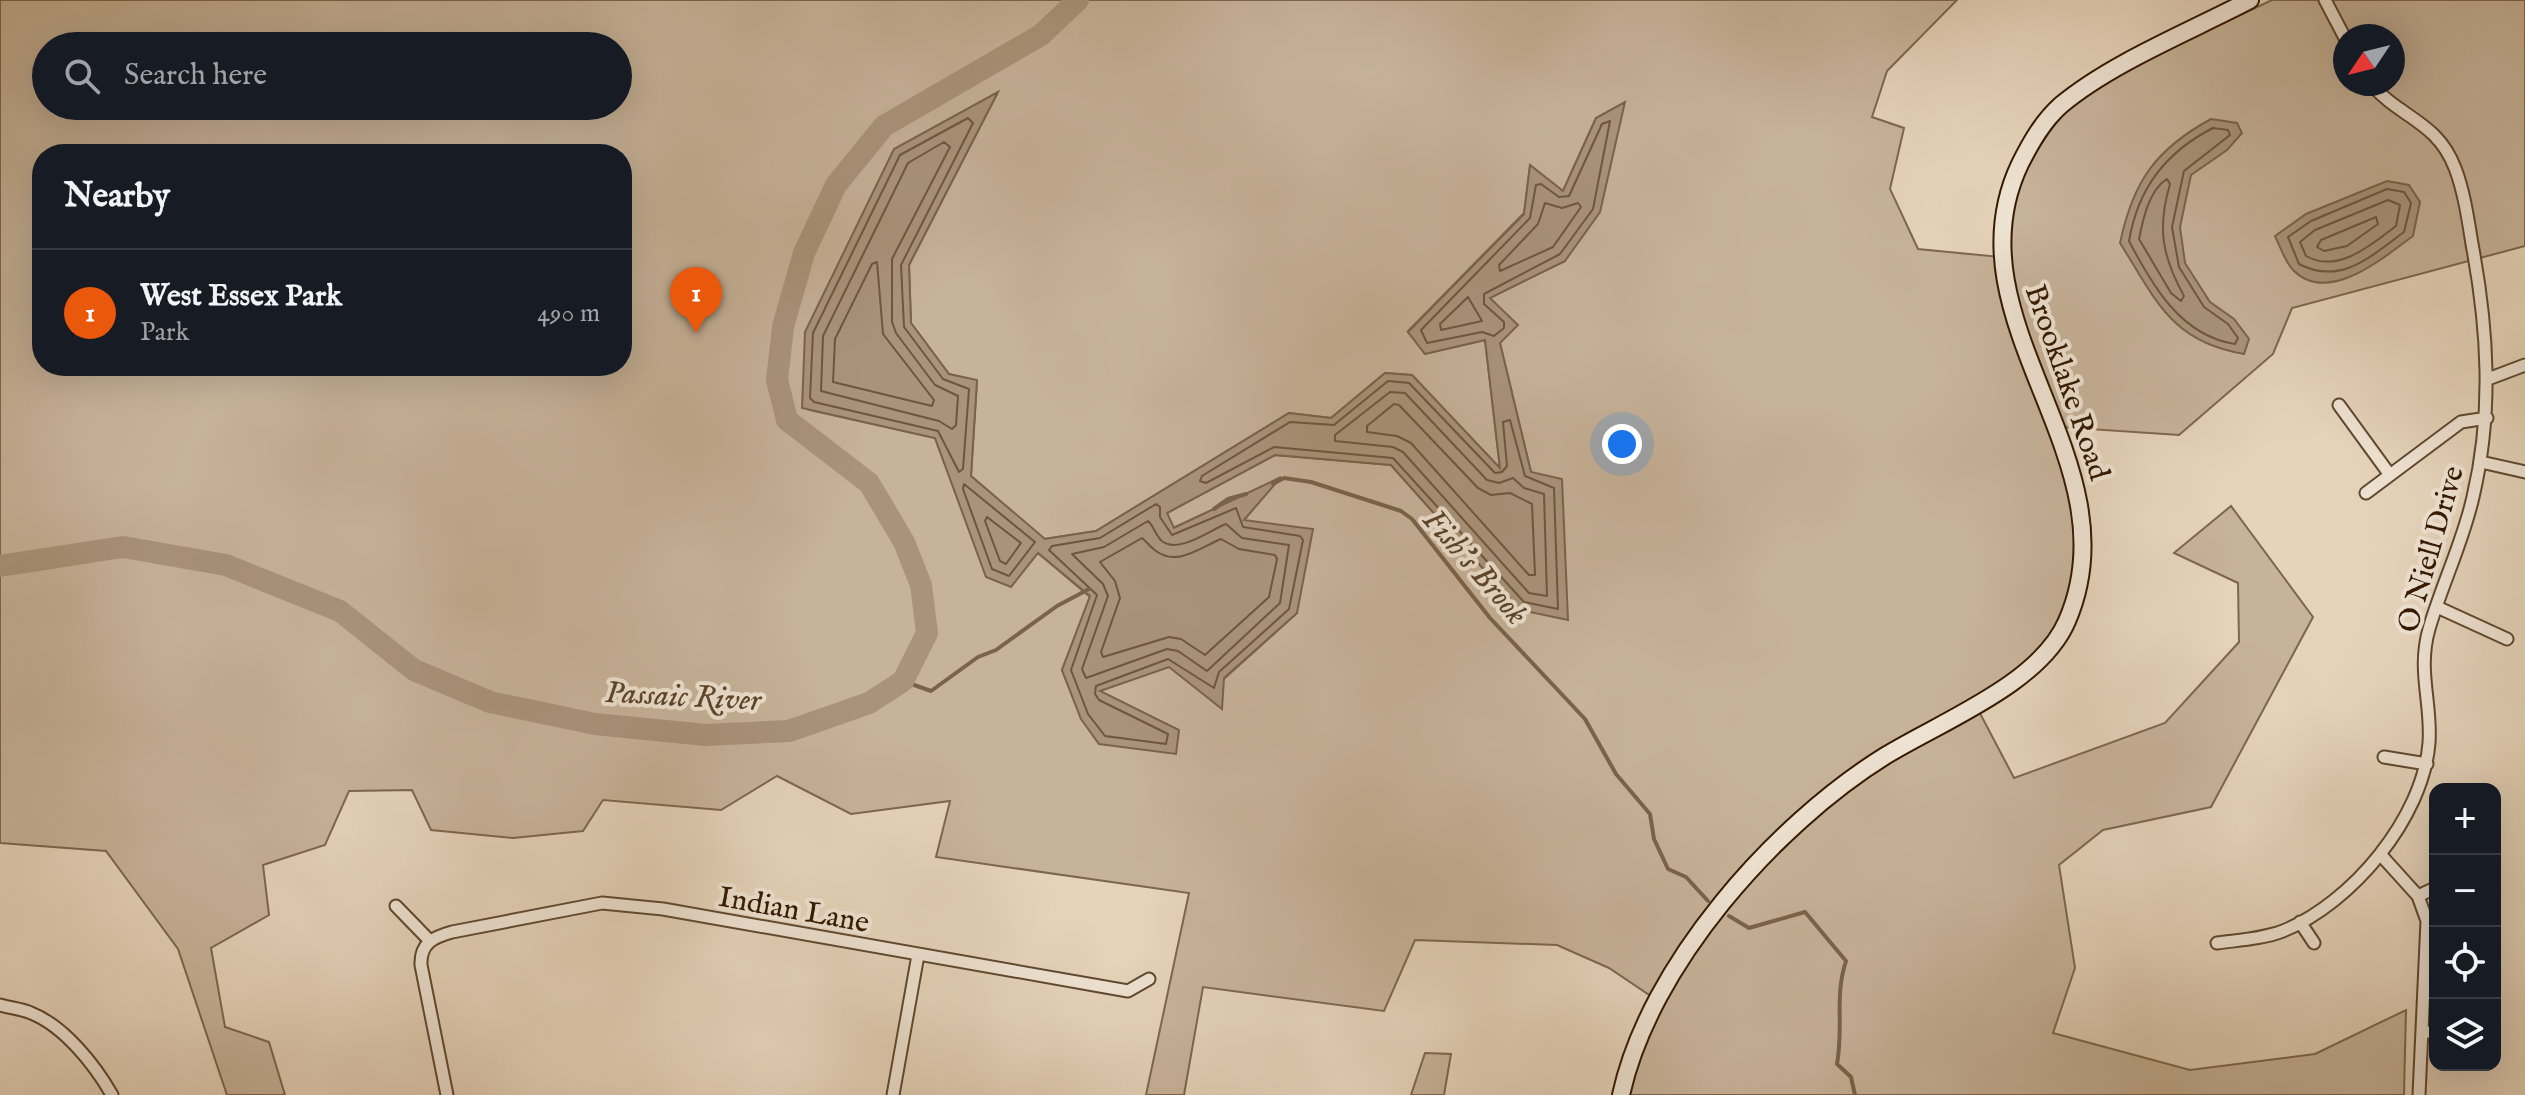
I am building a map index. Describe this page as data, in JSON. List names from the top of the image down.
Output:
{
  "streets": {
    "street": ["Brooklake Road", "O Niell Drive", "Indian Lane"]
  },
  "water": ["Fish's Brook", "Passaic River"],
  "north": "bottom left",
  "page": {
    "search": "Search here",
    "heading": "Nearby",
    "list": [
      {
        "mark": "1",
        "name": "West Essex Park",
        "note": "Park",
        "value": "490 m"
      }
    ],
    "pins": "1",
    "map_buttons": ["+", "−"]
  }
}
